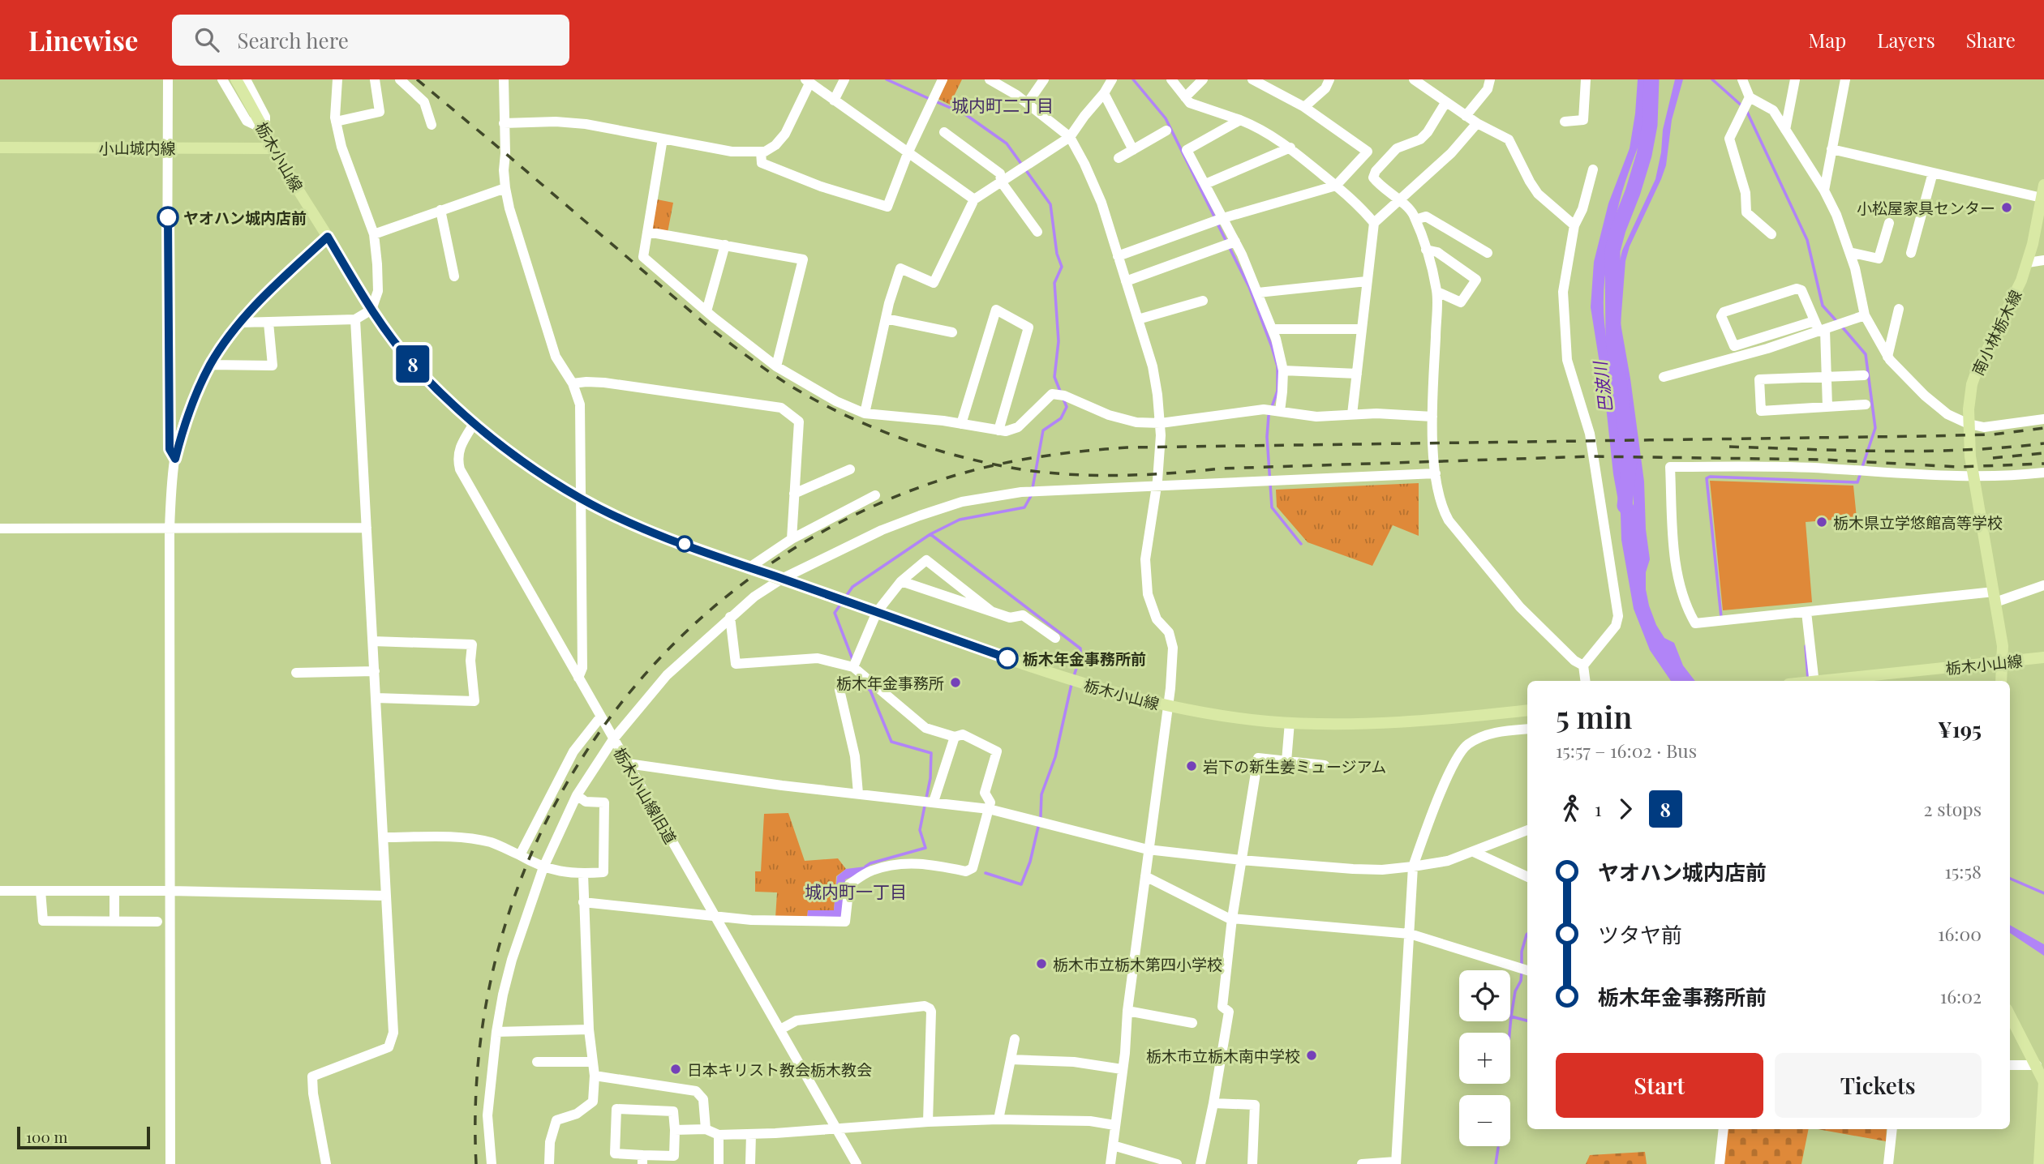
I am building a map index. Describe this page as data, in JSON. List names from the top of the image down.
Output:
{
  "streets": {
    "main road": ["小山城内線", "栃木小山線", "南小林栃木線"],
    "street": ["栃木小山線旧道"]
  },
  "crossings": [
    ["小山城内線", "栃木小山線"],
    ["栃木小山線", "南小林栃木線"],
    ["栃木小山線", "栃木小山線旧道"]
  ],
  "districts": ["城内町二丁目", "城内町一丁目"],
  "water": ["巴波川"],
  "places": [
    "小松屋家具センター",
    "ヤオハン城内店前",
    "栃木県立学悠館高等学校",
    "栃木年金事務所前",
    "栃木年金事務所",
    "岩下の新生姜ミュージアム",
    "栃木市立栃木第四小学校",
    "栃木市立栃木南中学校",
    "日本キリスト教会栃木教会"
  ],
  "lines": ["bus line 8"],
  "scale_bar": "100 m",
  "page": {
    "header": "Linewise",
    "search": "Search here",
    "nav": ["Map", "Layers", "Share"],
    "on_map": "8",
    "heading": ["5 min", "15:57 – 16:02 · Bus", "¥195"],
    "legs": ["1", "8", "2 stops"],
    "list": [
      {
        "name": "ヤオハン城内店前",
        "value": "15:58"
      },
      {
        "name": "ツタヤ前",
        "value": "16:00"
      },
      {
        "name": "栃木年金事務所前",
        "value": "16:02"
      }
    ],
    "map_buttons": ["+", "−"],
    "buttons": ["Start", "Tickets"],
    "scale": "100 m"
  }
}
